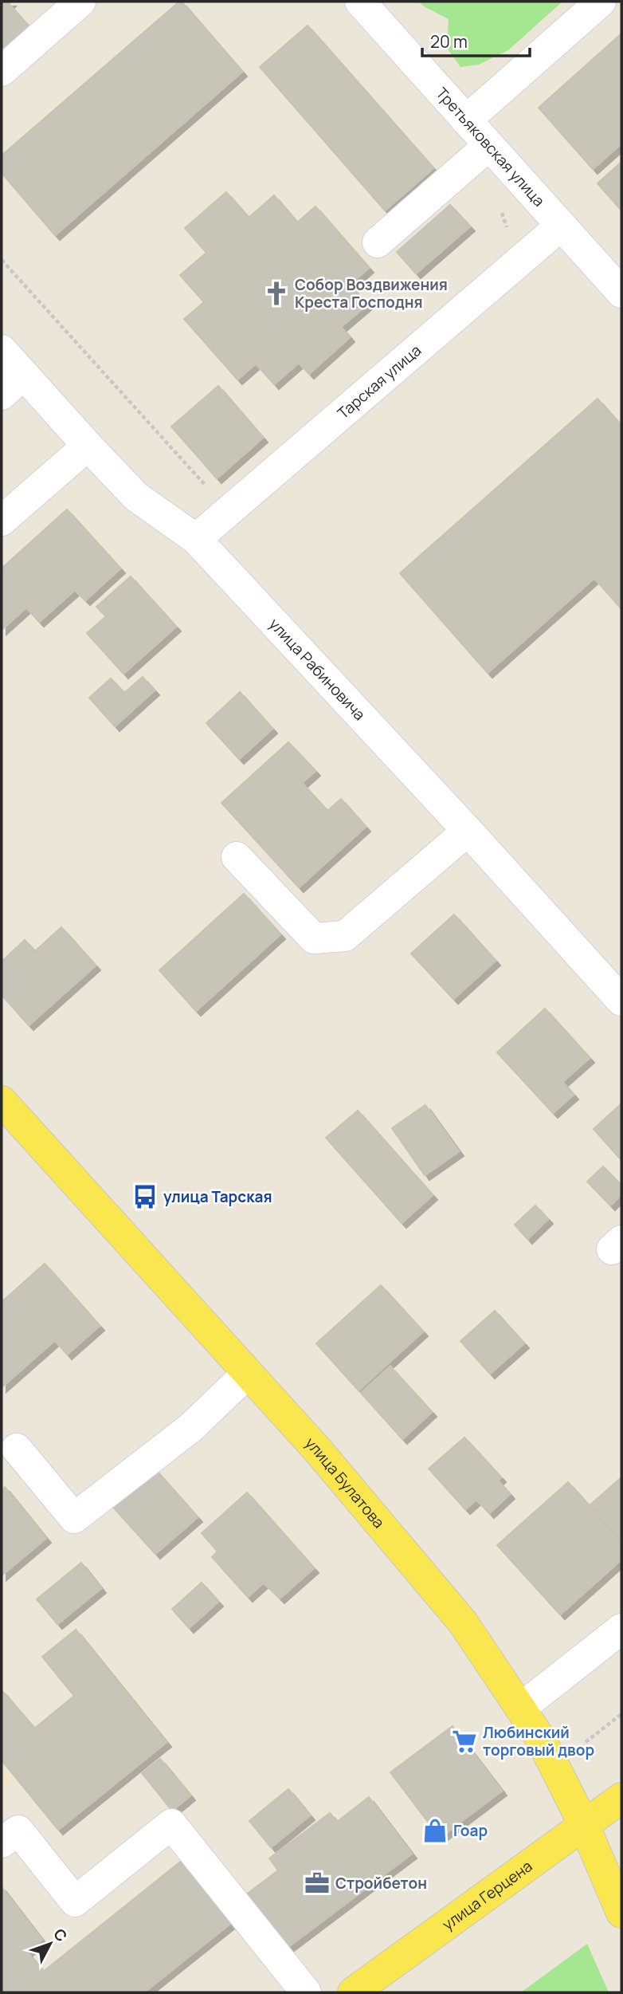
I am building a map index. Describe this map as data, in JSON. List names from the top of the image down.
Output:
{
  "streets": {
    "main road": ["улица Булатова", "улица Герцена"],
    "street": ["Третьяковская улица", "Тарская улица", "улица Рабиновича"]
  },
  "crossings": [
    ["Третьяковская улица", "Тарская улица"],
    ["Тарская улица", "улица Рабиновича"],
    ["улица Булатова", "улица Герцена"]
  ],
  "places": {
    "church": ["Собор Воздвижения Креста Господня"],
    "bus stop": ["улица Тарская"],
    "supermarket": ["Любинский торговый двор"],
    "shop": ["Гоар"],
    "office": ["Стройбетон"]
  },
  "scale_bar": "20 m",
  "north": "top right"
}
